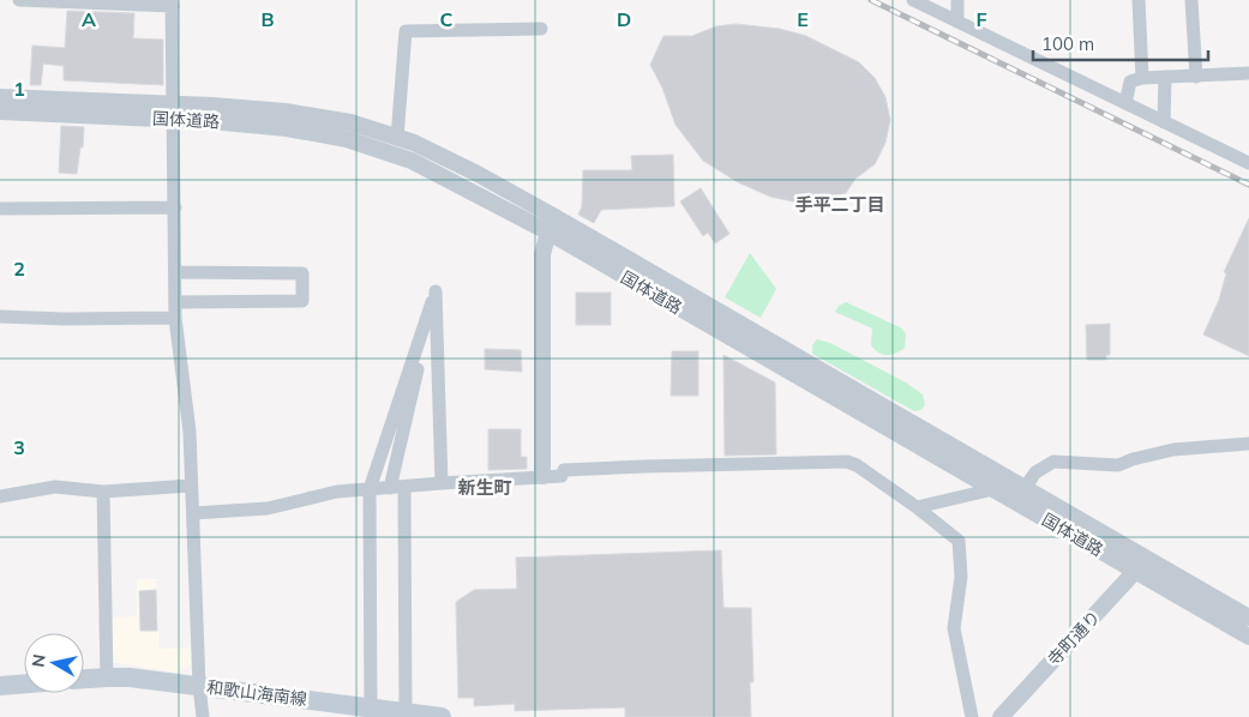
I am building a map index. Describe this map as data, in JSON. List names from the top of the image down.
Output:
{
  "streets": {
    "main road": ["和歌山海南線"],
    "street": ["国体道路", "寺町通り"]
  },
  "crossings": [
    ["国体道路", "寺町通り"]
  ],
  "districts": ["手平二丁目", "新生町"],
  "scale_bar": "100 m",
  "north": "left",
  "grid": {
    "columns": [
      "A",
      "B",
      "C",
      "D",
      "E",
      "F"
    ],
    "rows": ["1", "2", "3"]
  }
}
